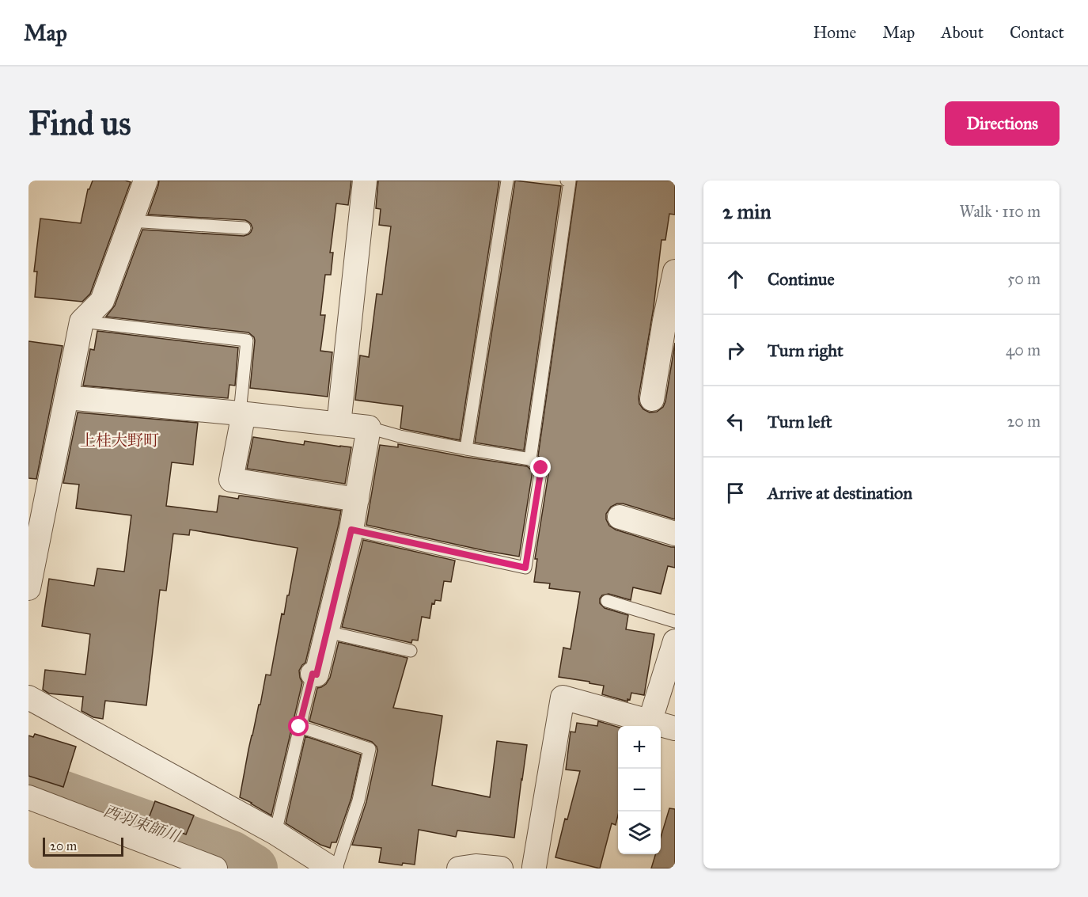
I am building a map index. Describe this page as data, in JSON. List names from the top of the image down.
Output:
{
  "districts": ["上桂大野町"],
  "water": ["西羽束師川"],
  "scale_bar": "20 m",
  "page": {
    "header": "Map",
    "nav": [
      "Home",
      "Map",
      "About",
      "Contact"
    ],
    "buttons": "Directions",
    "title": "Find us",
    "heading": ["2 min", "Walk · 110 m"],
    "list": [
      ["Continue", "50 m"],
      ["Turn right", "40 m"],
      ["Turn left", "20 m"],
      "Arrive at destination"
    ],
    "map_buttons": ["+", "−"],
    "scale": "20 m"
  }
}
